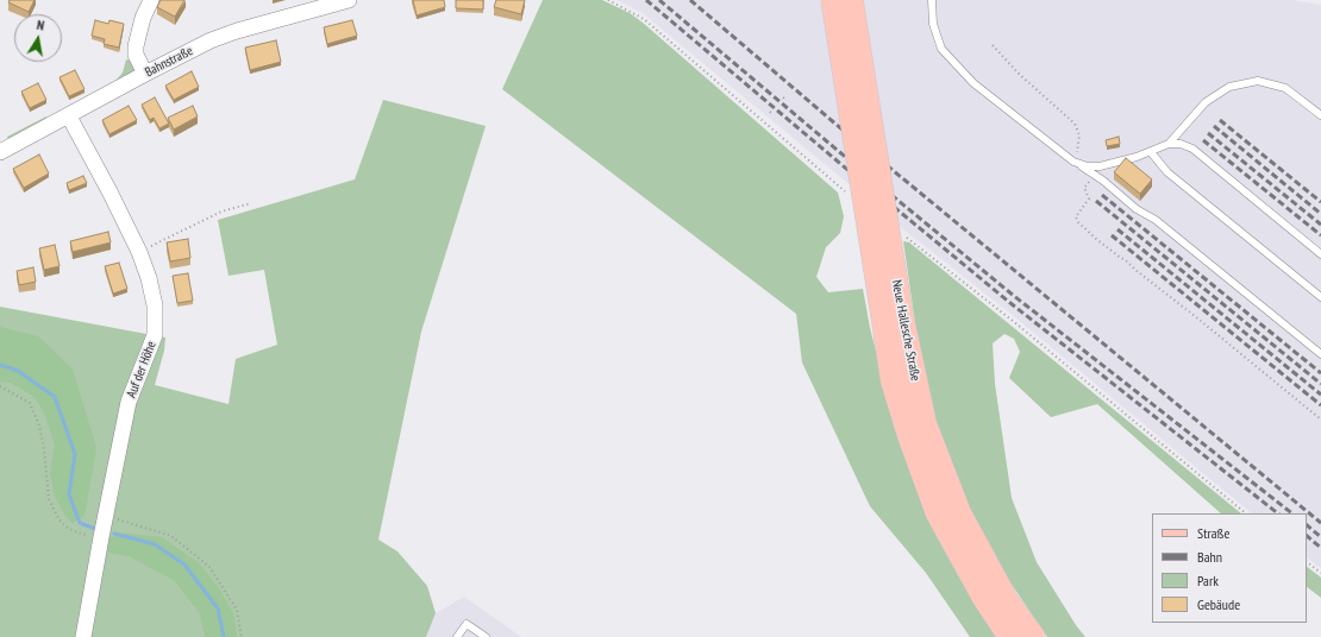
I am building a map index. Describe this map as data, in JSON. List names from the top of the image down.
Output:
{
  "streets": {
    "main road": ["Neue Hallesche Straße"],
    "street": ["Bahnstraße", "Auf der Höhe"]
  },
  "crossings": [
    ["Bahnstraße", "Auf der Höhe"]
  ],
  "legend": [
    "Straße",
    "Bahn",
    "Park",
    "Gebäude"
  ],
  "north": "top"
}
